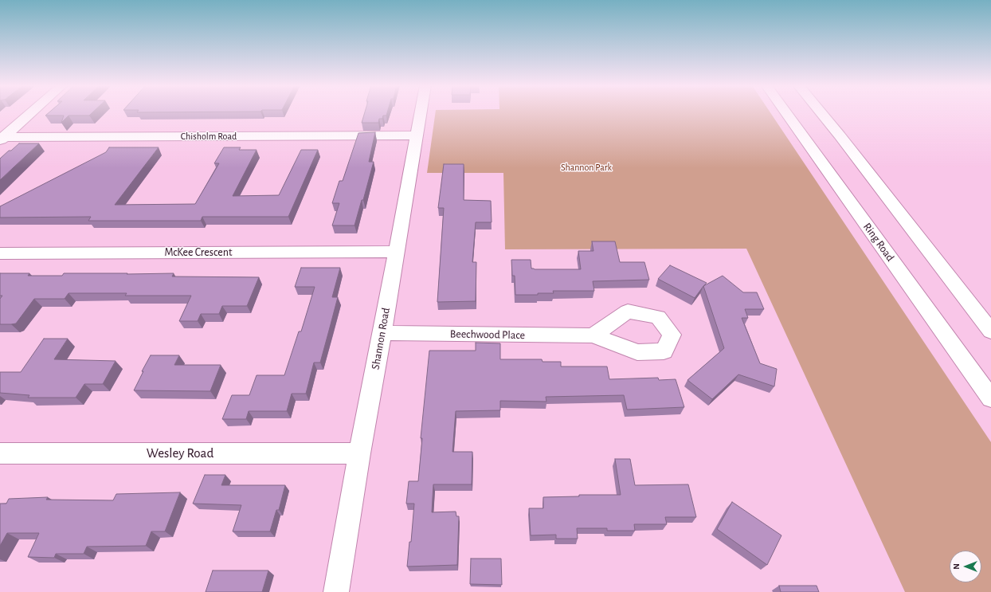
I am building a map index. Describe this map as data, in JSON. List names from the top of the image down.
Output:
{
  "streets": {
    "main road": [
      "Chisholm Road",
      "Ring Road",
      "McKee Crescent",
      "Beechwood Place",
      "Shannon Road",
      "Wesley Road"
    ]
  },
  "crossings": [
    ["Chisholm Road", "Shannon Road"],
    ["McKee Crescent", "Shannon Road"],
    ["Beechwood Place", "Shannon Road"],
    ["Shannon Road", "Wesley Road"]
  ],
  "parks": ["Shannon Park"],
  "north": "left"
}
